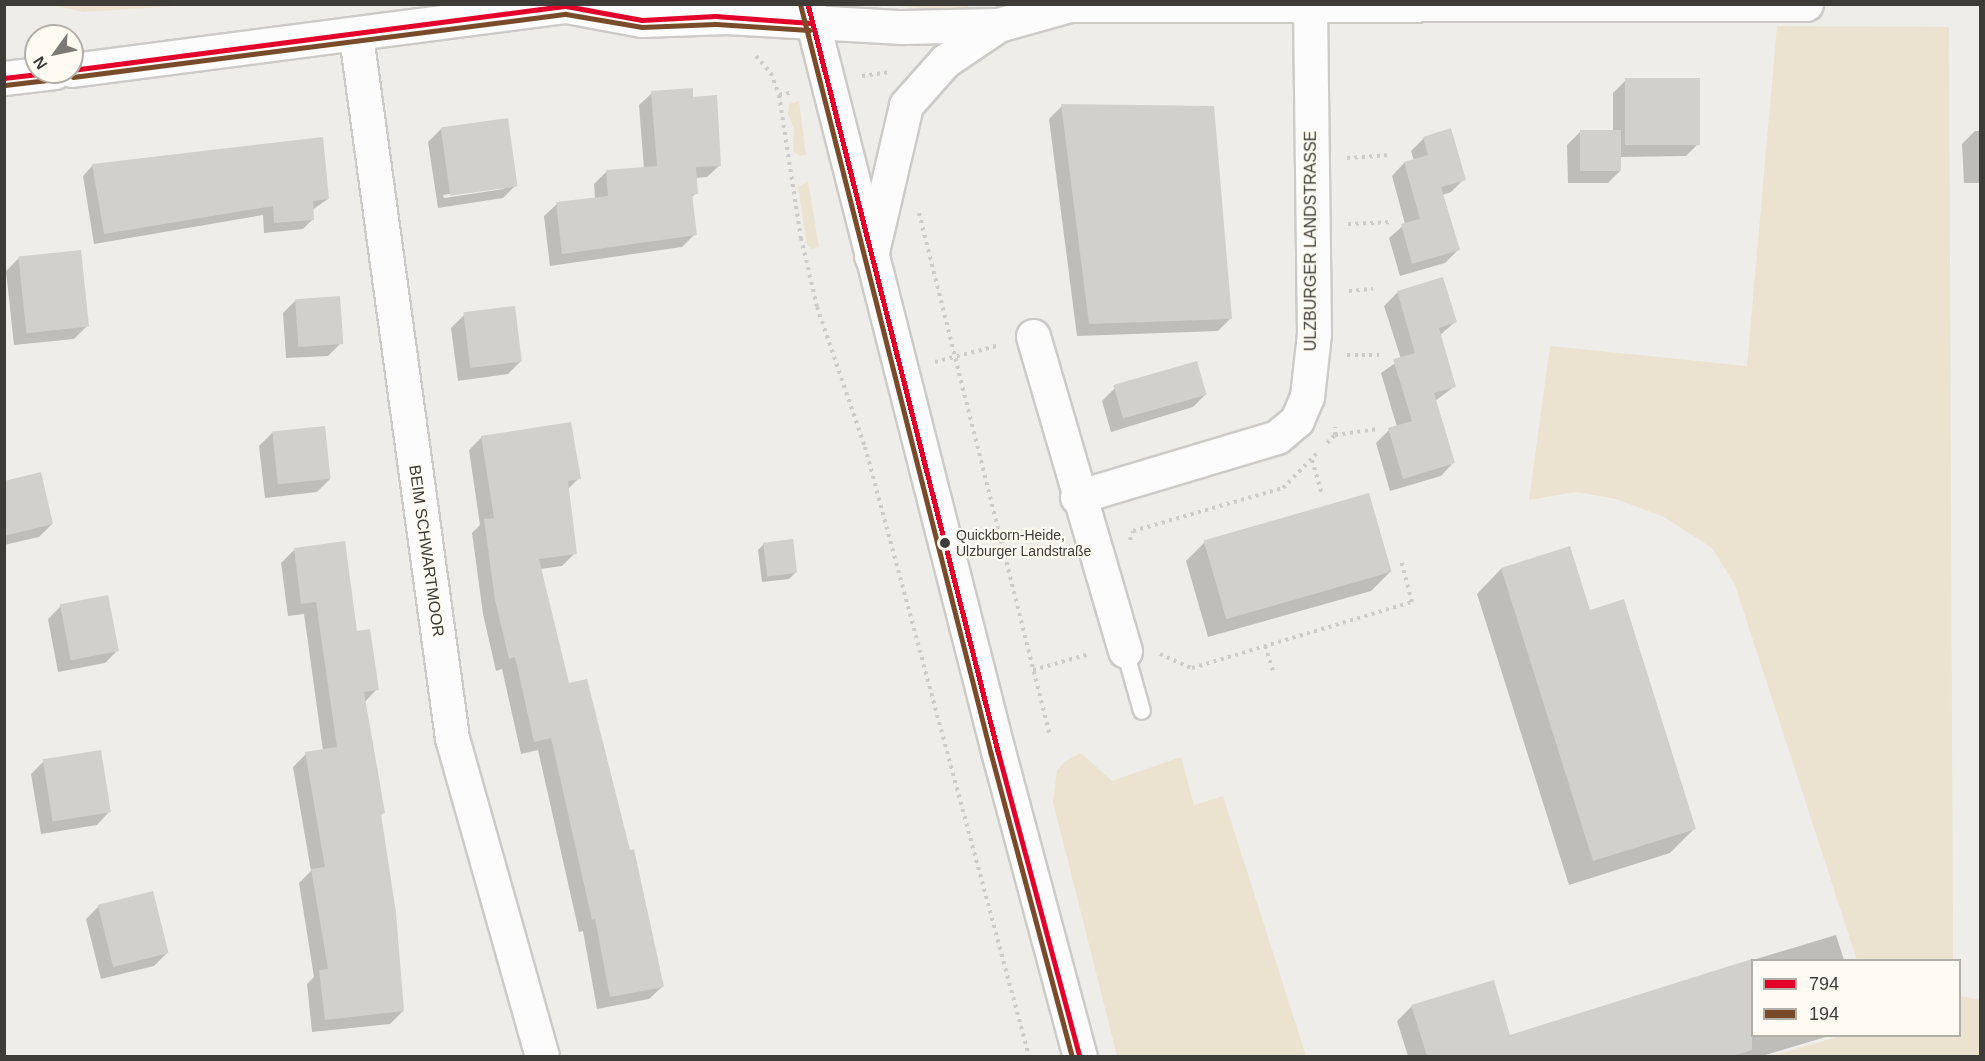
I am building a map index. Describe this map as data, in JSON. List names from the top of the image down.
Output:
{
  "streets": {
    "street": ["ULZBURGER LANDSTRASSE", "BEIM SCHWARTMOOR"]
  },
  "places": ["Quickborn-Heide, Ulzburger Landstraße"],
  "lines": ["transit line 794", "transit line 194"],
  "legend": ["794", "194"],
  "north": "bottom left"
}
